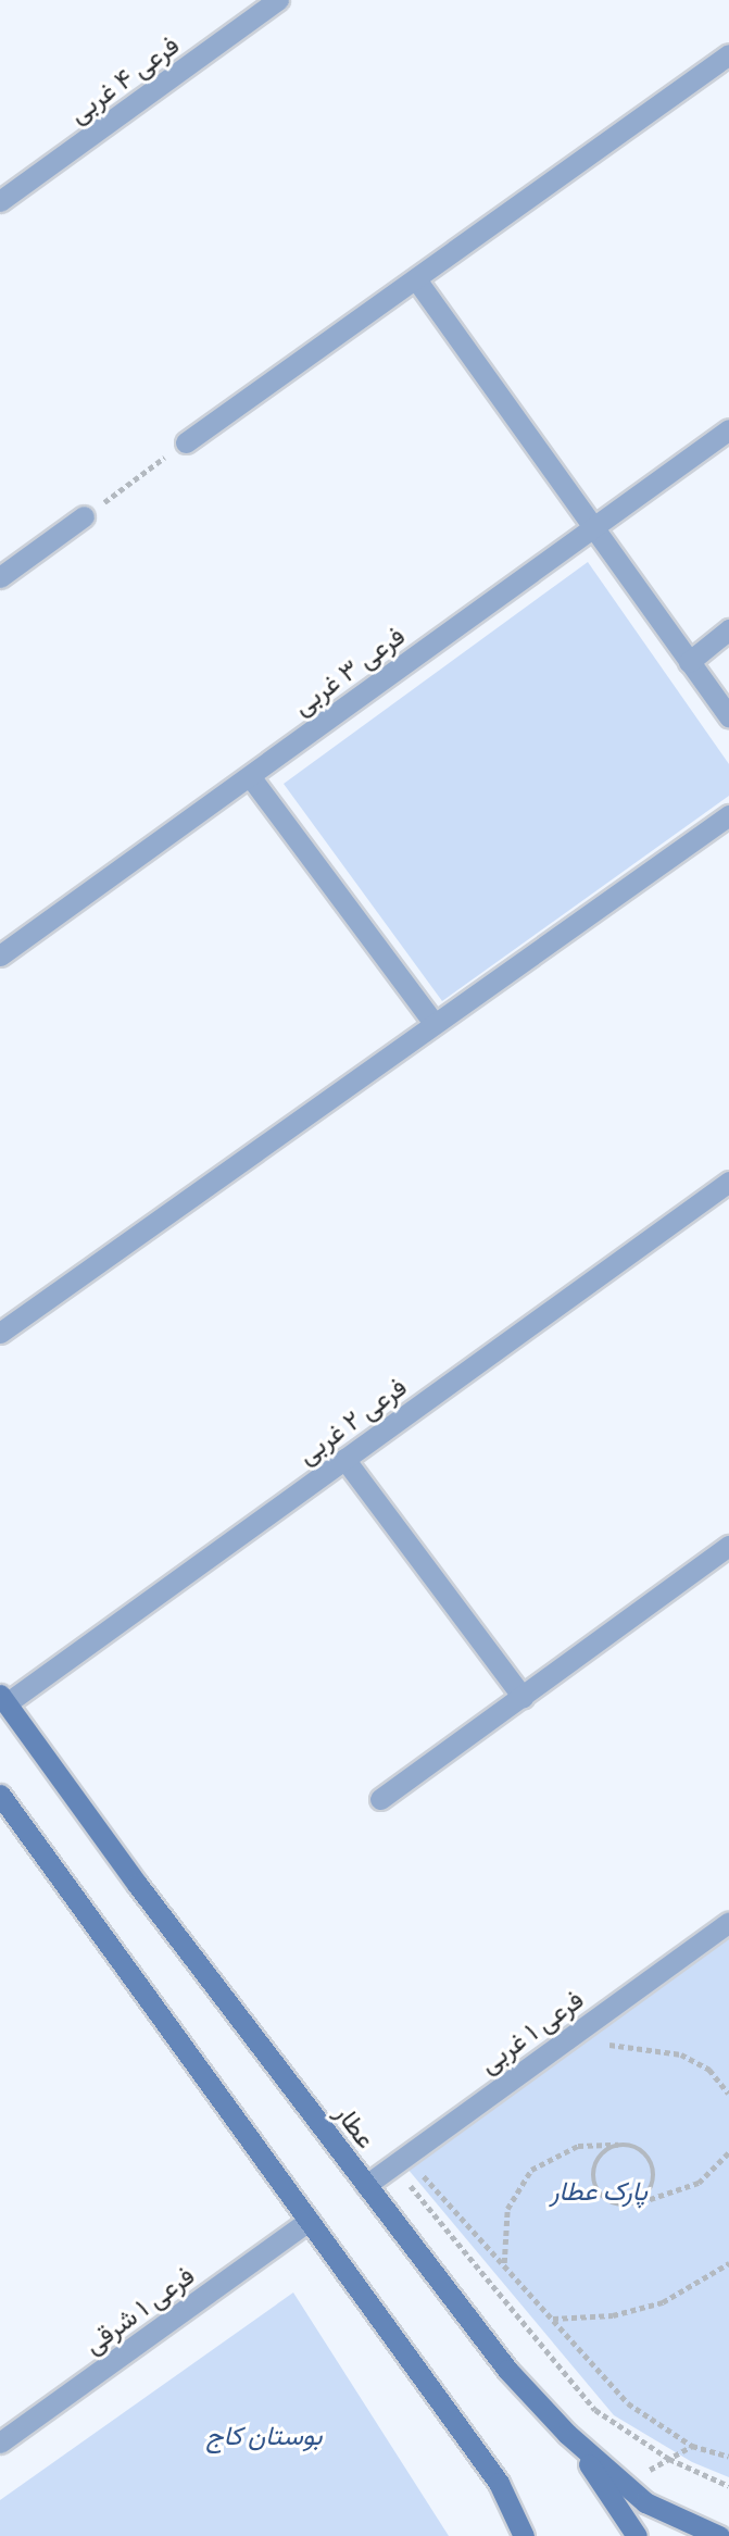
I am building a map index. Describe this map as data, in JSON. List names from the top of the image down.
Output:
{
  "streets": {
    "main road": ["عطار"],
    "street": [
      "فرعی ۴ غربی",
      "فرعی ۳ غربی",
      "فرعی ۲ غربی",
      "فرعی ۱ غربی",
      "فرعی ۱ شرقی"
    ]
  },
  "crossings": [
    ["فرعی ۲ غربی", "عطار"],
    ["فرعی ۱ غربی", "عطار"]
  ],
  "parks": ["پارک عطار", "بوستان کاج"]
}
